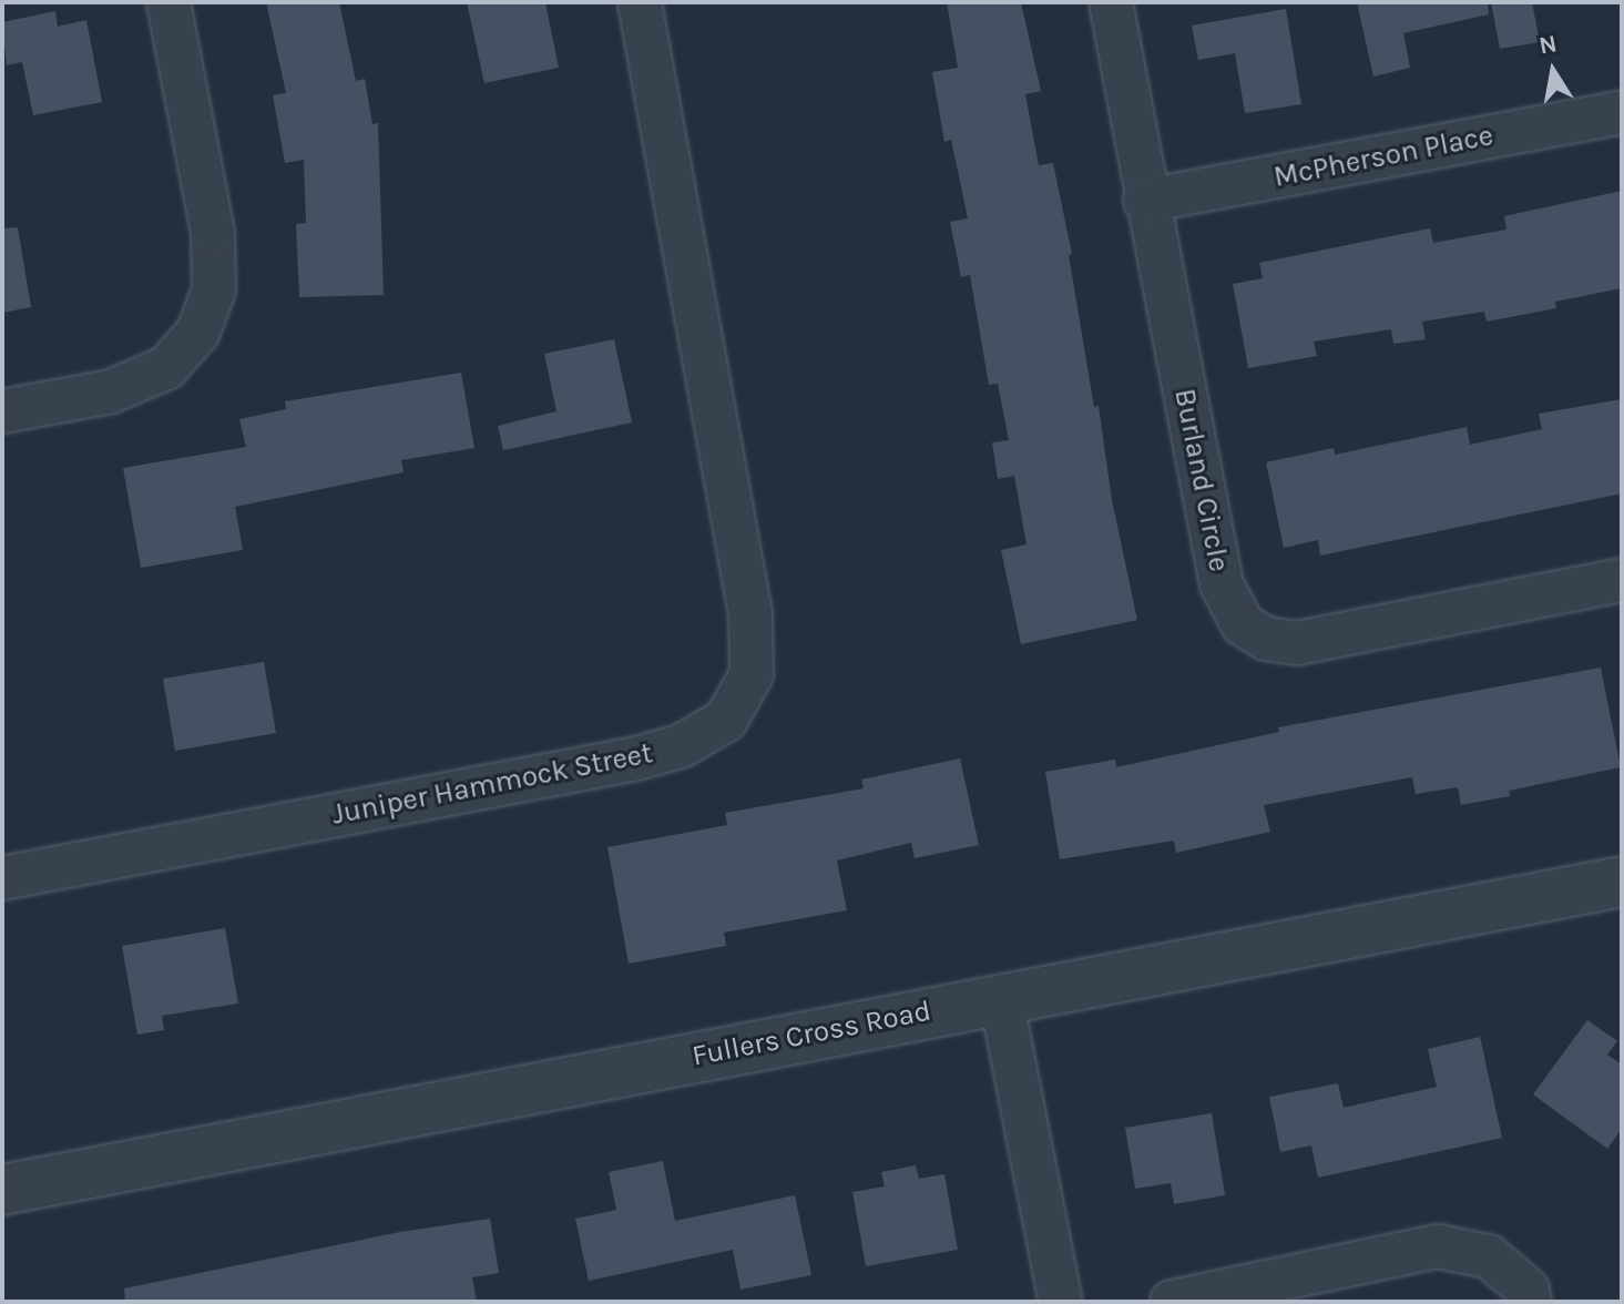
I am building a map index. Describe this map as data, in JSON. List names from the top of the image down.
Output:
{
  "streets": {
    "street": [
      "McPherson Place",
      "Burland Circle",
      "Juniper Hammock Street",
      "Fullers Cross Road"
    ]
  },
  "crossings": [
    ["McPherson Place", "Burland Circle"]
  ],
  "north": "top"
}
